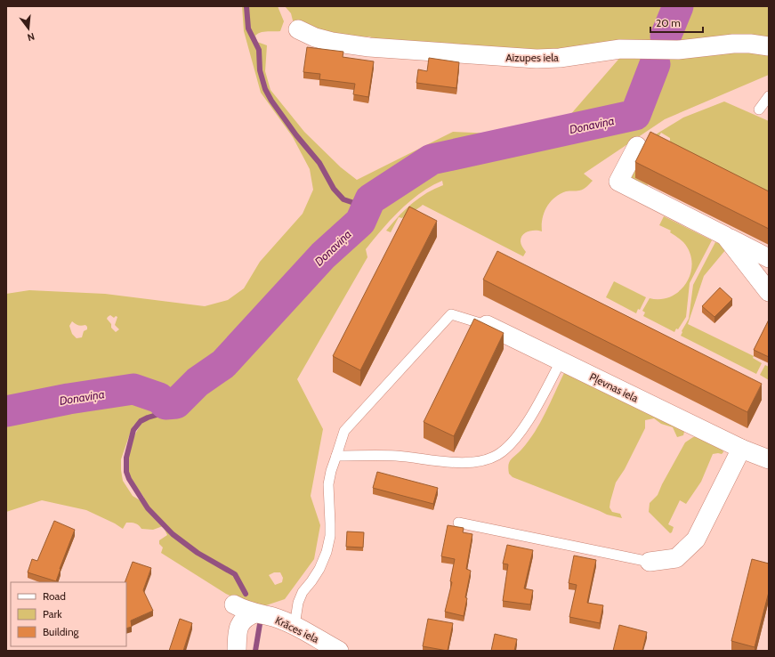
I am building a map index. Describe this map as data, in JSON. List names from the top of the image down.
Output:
{
  "streets": {
    "street": ["Aizupes iela", "Pļevnas iela", "Krāces iela"]
  },
  "water": ["Donaviņa"],
  "legend": ["Road", "Park", "Building"],
  "scale_bar": "20 m",
  "north": "bottom"
}
